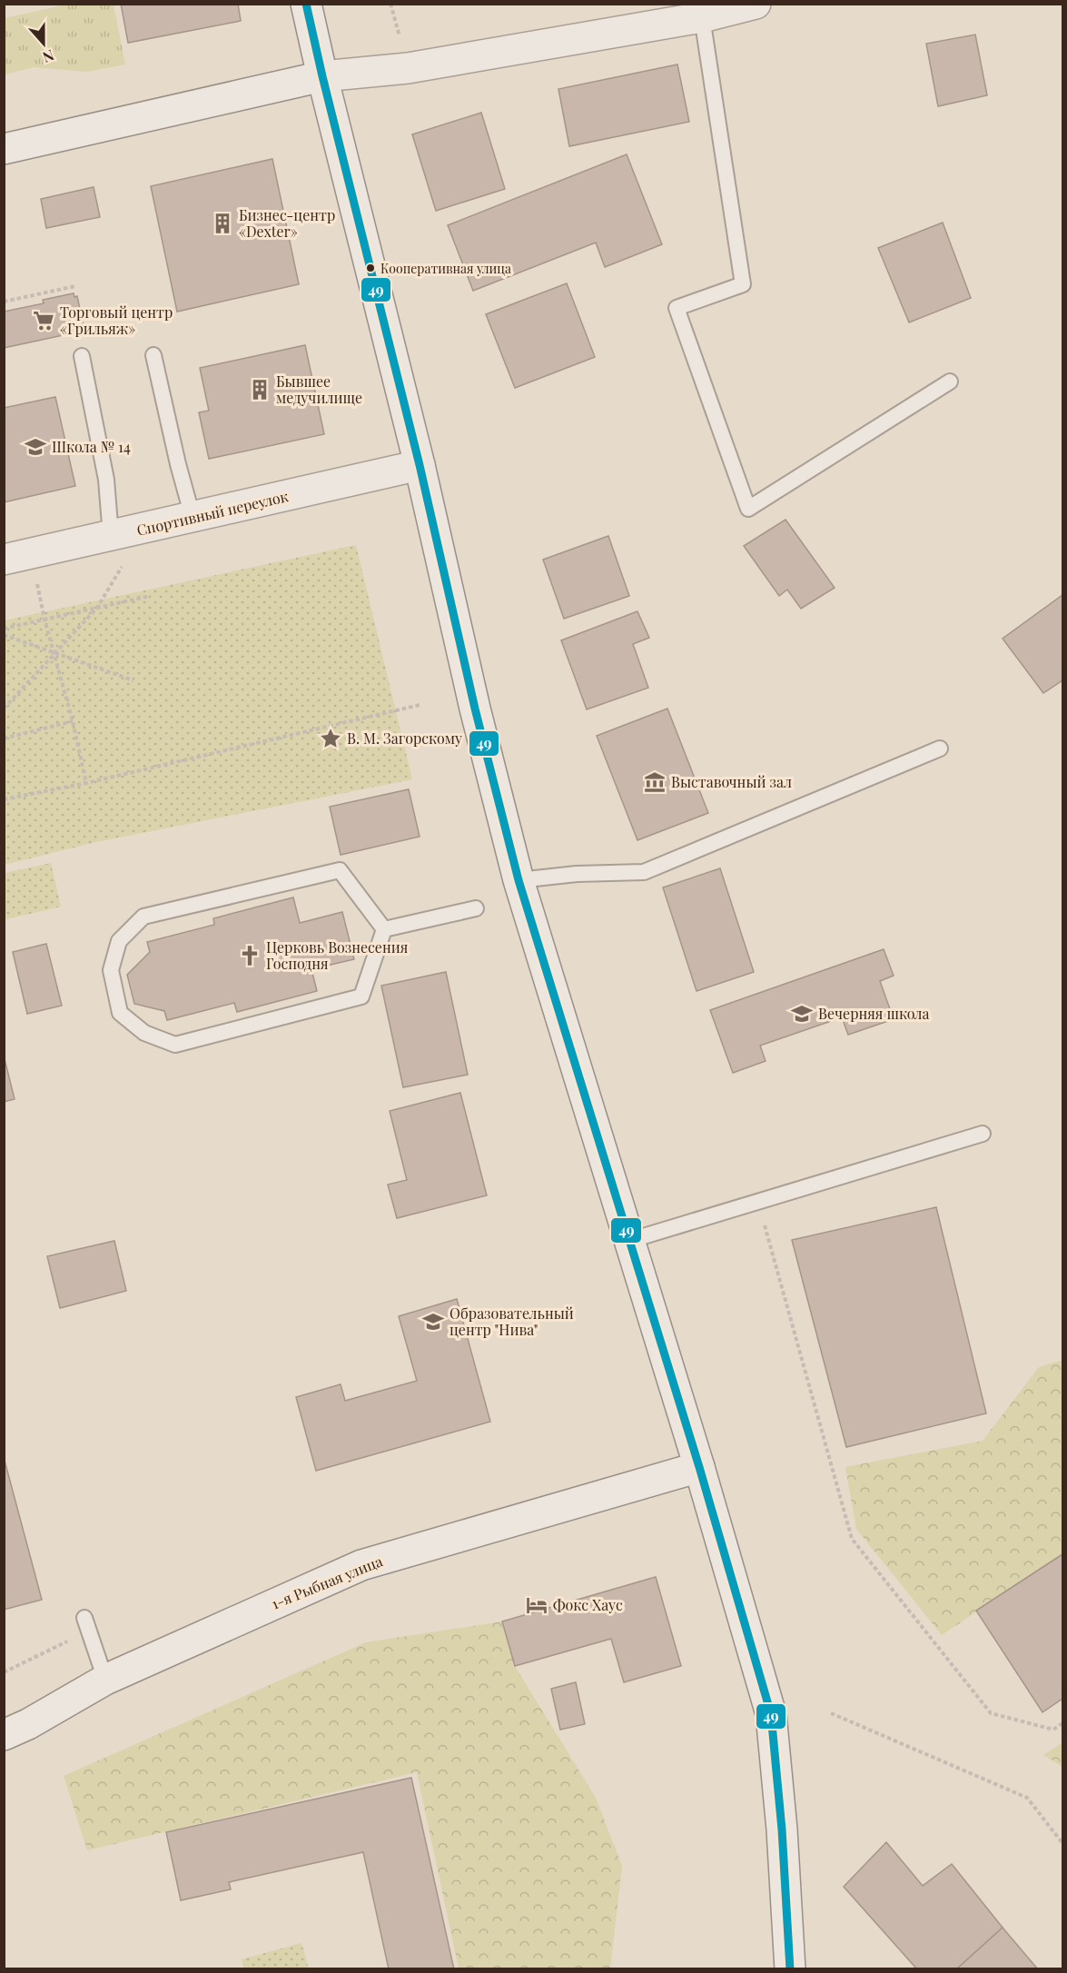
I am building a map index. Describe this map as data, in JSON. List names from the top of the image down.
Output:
{
  "streets": {
    "main road": ["Спортивный переулок", "1-я Рыбная улица"]
  },
  "places": {
    "building": ["Бизнес-центр «Dexter»", "Бывшее медучилище"],
    "other": ["Кооперативная улица"],
    "supermarket": ["Торговый центр «Грильяж»"],
    "school or university": ["Школа № 14", "Вечерняя школа", "Образовательный центр \"Нива\""],
    "place": ["В. М. Загорскому"],
    "museum": ["Выставочный зал"],
    "church": ["Церковь Вознесения Господня"],
    "hotel": ["Фокс Хаус"]
  },
  "lines": ["transit line 49"],
  "north": "bottom"
}
